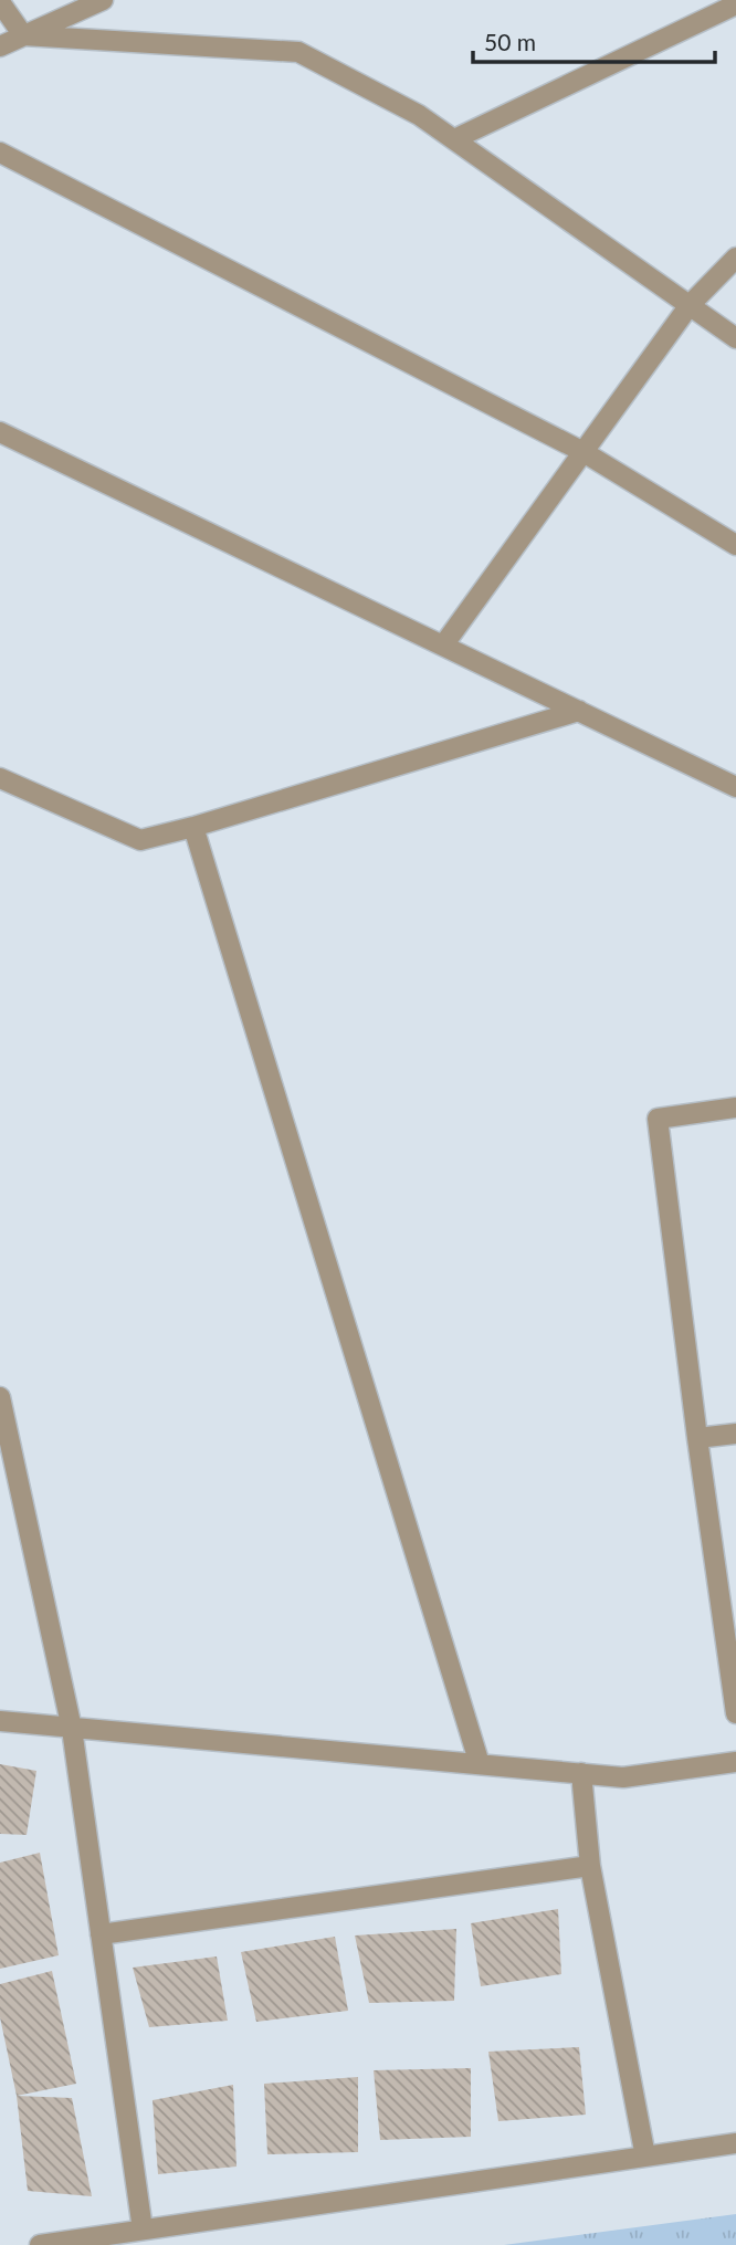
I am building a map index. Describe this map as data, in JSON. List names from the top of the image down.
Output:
{
  "scale_bar": "50 m"
}
